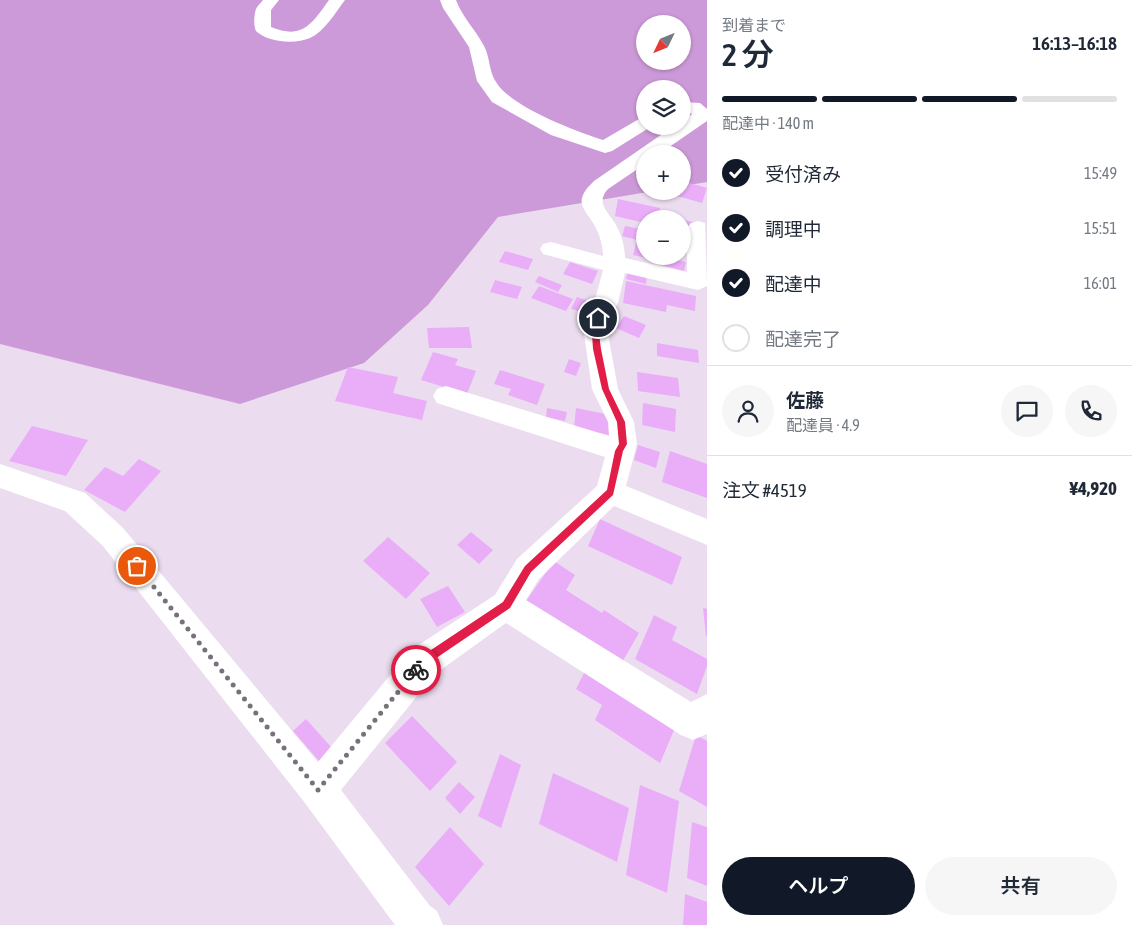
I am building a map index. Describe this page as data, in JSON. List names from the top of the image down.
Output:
{
  "north": "bottom left",
  "page": {
    "heading": ["2 分", "到着まで", "16:13–16:18"],
    "panel": [
      "佐藤",
      "配達員 · 4.9",
      "注文 #4519",
      "¥4,920"
    ],
    "map_buttons": ["+", "−"],
    "bar": "配達中 · 140 m",
    "list": [
      ["受付済み", "15:49"],
      ["調理中", "15:51"],
      ["配達中", "16:01"],
      "配達完了"
    ],
    "buttons": ["ヘルプ", "共有"]
  }
}
